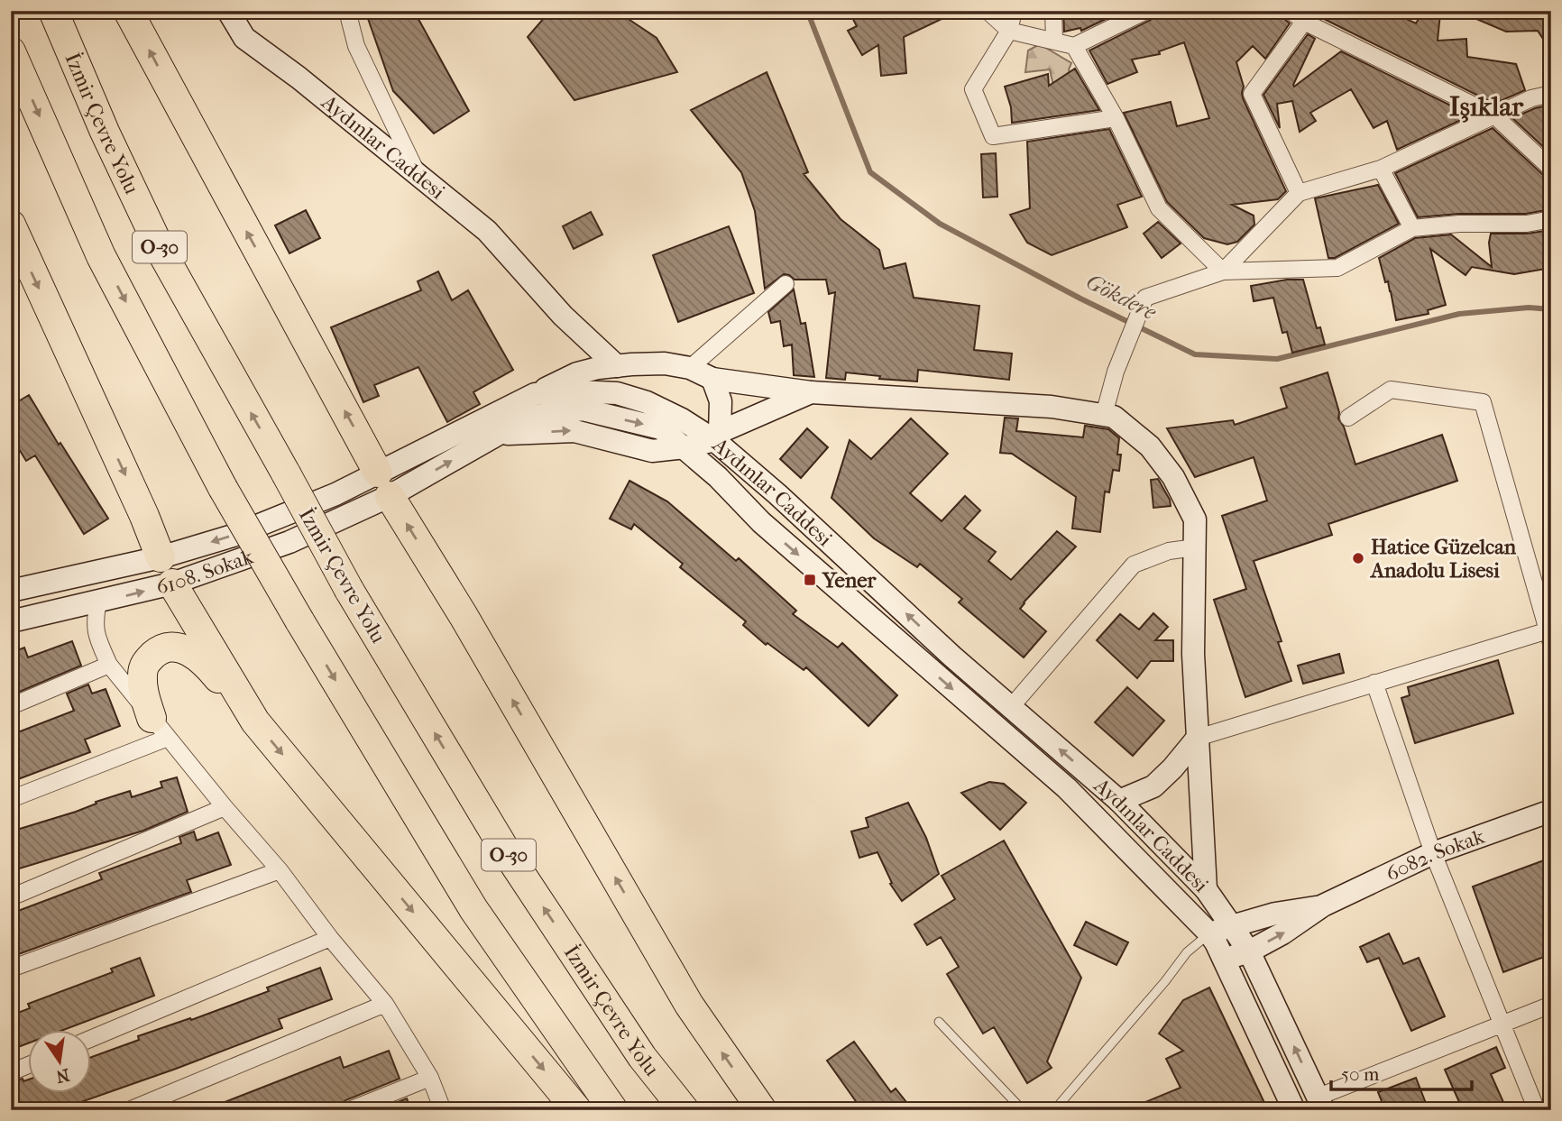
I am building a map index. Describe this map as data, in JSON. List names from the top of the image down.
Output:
{
  "streets": {
    "highway": ["İzmir Çevre Yolu", "O-30"],
    "main road": ["Aydınlar Caddesi", "6108. Sokak", "6082. Sokak"]
  },
  "crossings": [
    ["Aydınlar Caddesi", "6108. Sokak"]
  ],
  "districts": ["Işıklar"],
  "water": ["Gökdere"],
  "places": {
    "other": ["Hatice Güzelcan Anadolu Lisesi"],
    "transit": ["Yener"]
  },
  "scale_bar": "50 m",
  "north": "bottom"
}
